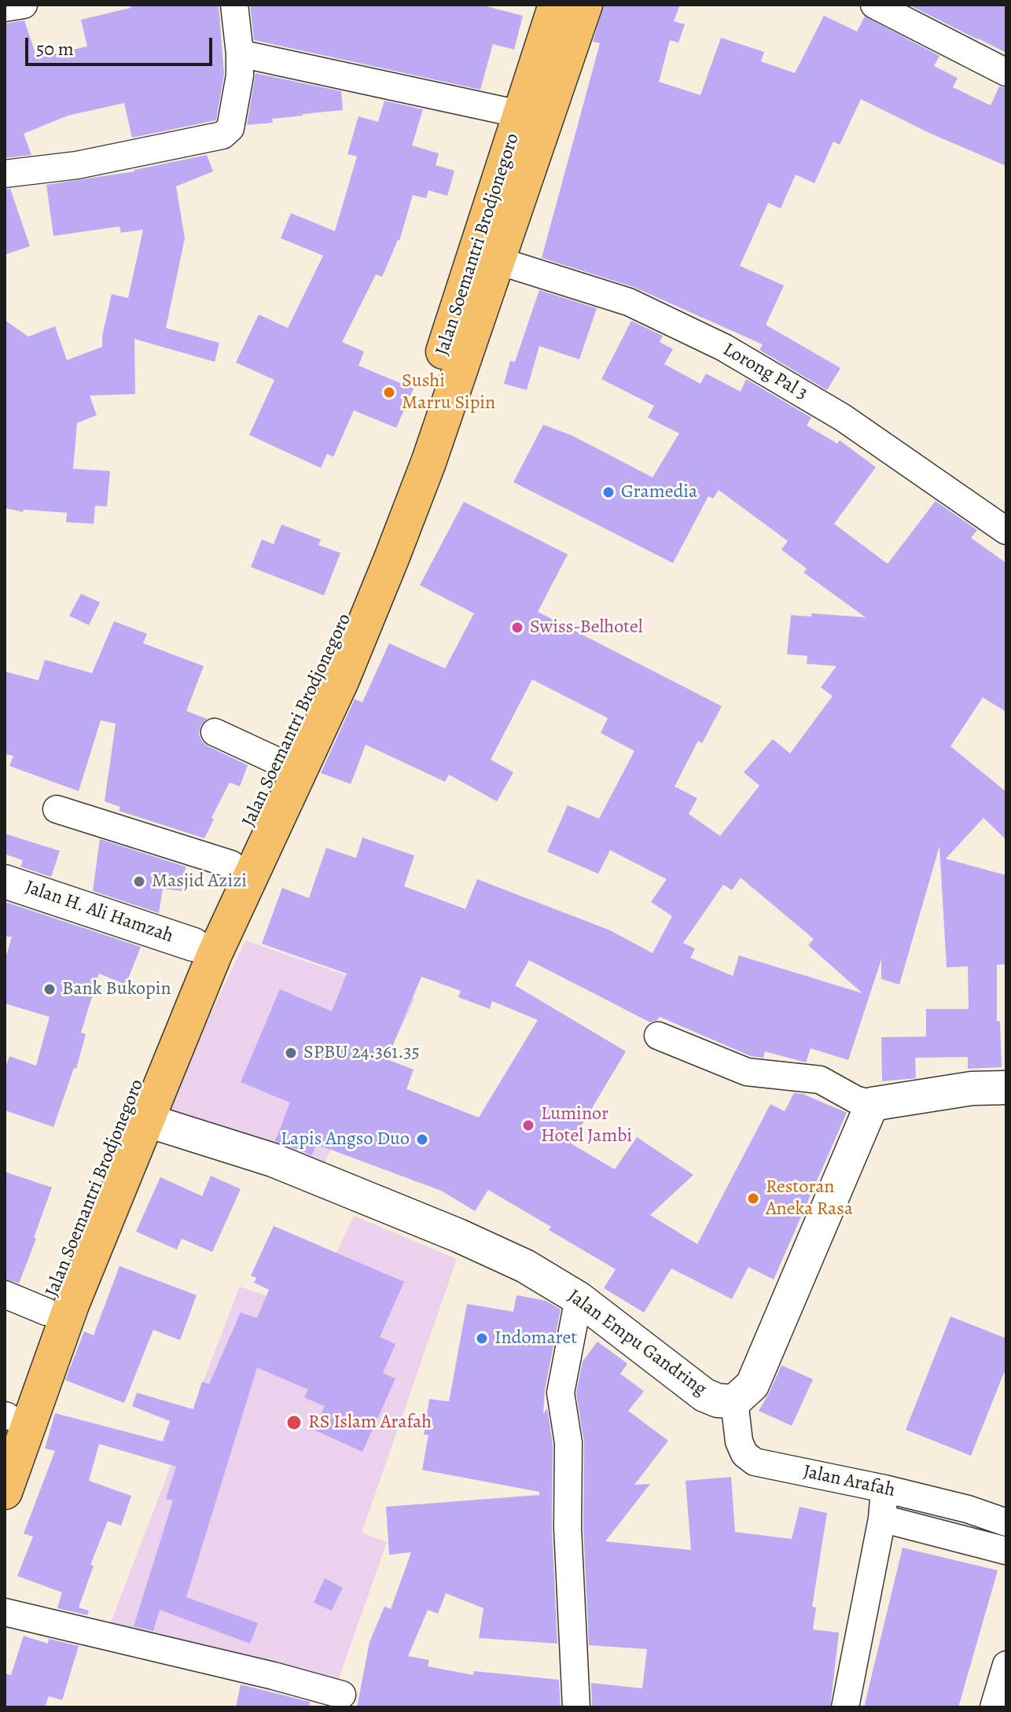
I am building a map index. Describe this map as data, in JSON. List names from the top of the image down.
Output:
{
  "streets": {
    "main road": ["Jalan Soemantri Brodjonegoro"],
    "street": [
      "Lorong Pal 3",
      "Jalan H. Ali Hamzah",
      "Jalan Empu Gandring",
      "Jalan Arafah"
    ]
  },
  "crossings": [
    ["Jalan Soemantri Brodjonegoro", "Jalan H. Ali Hamzah"],
    ["Jalan Soemantri Brodjonegoro", "Jalan Empu Gandring"],
    ["Jalan Empu Gandring", "Jalan Arafah"]
  ],
  "places": [
    "Sushi Marru Sipin",
    "Gramedia",
    "Swiss-Belhotel",
    "Masjid Azizi",
    "Bank Bukopin",
    "SPBU 24.361.35",
    "Luminor Hotel Jambi",
    "Lapis Angso Duo",
    "Restoran Aneka Rasa",
    "Indomaret",
    "RS Islam Arafah"
  ],
  "scale_bar": "50 m"
}
